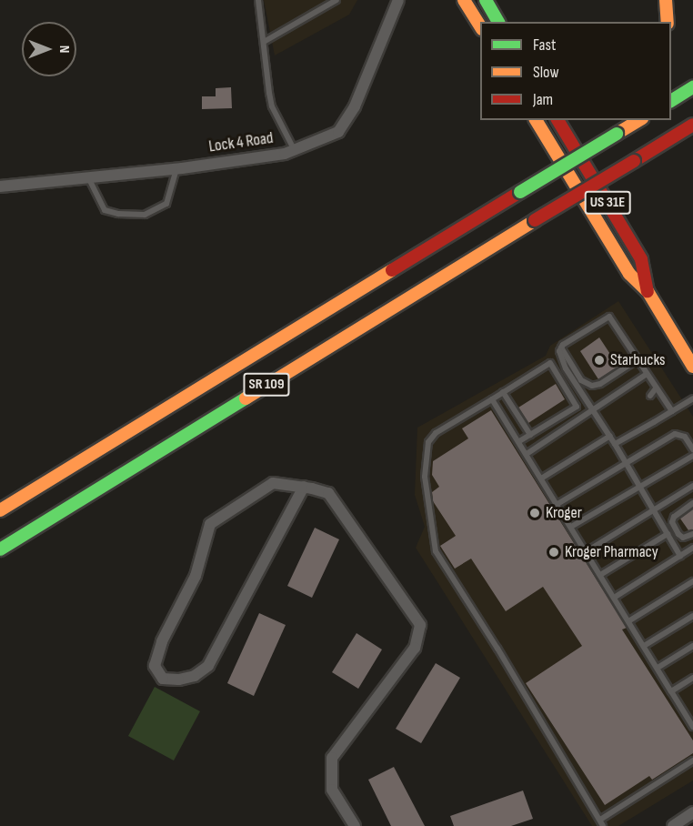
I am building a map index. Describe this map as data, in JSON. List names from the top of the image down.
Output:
{
  "streets": {
    "main road": ["US 31E", "SR 109"],
    "street": ["Lock 4 Road"]
  },
  "places": ["Starbucks", "Kroger", "Kroger Pharmacy"],
  "legend": ["Fast", "Slow", "Jam"],
  "north": "right"
}
